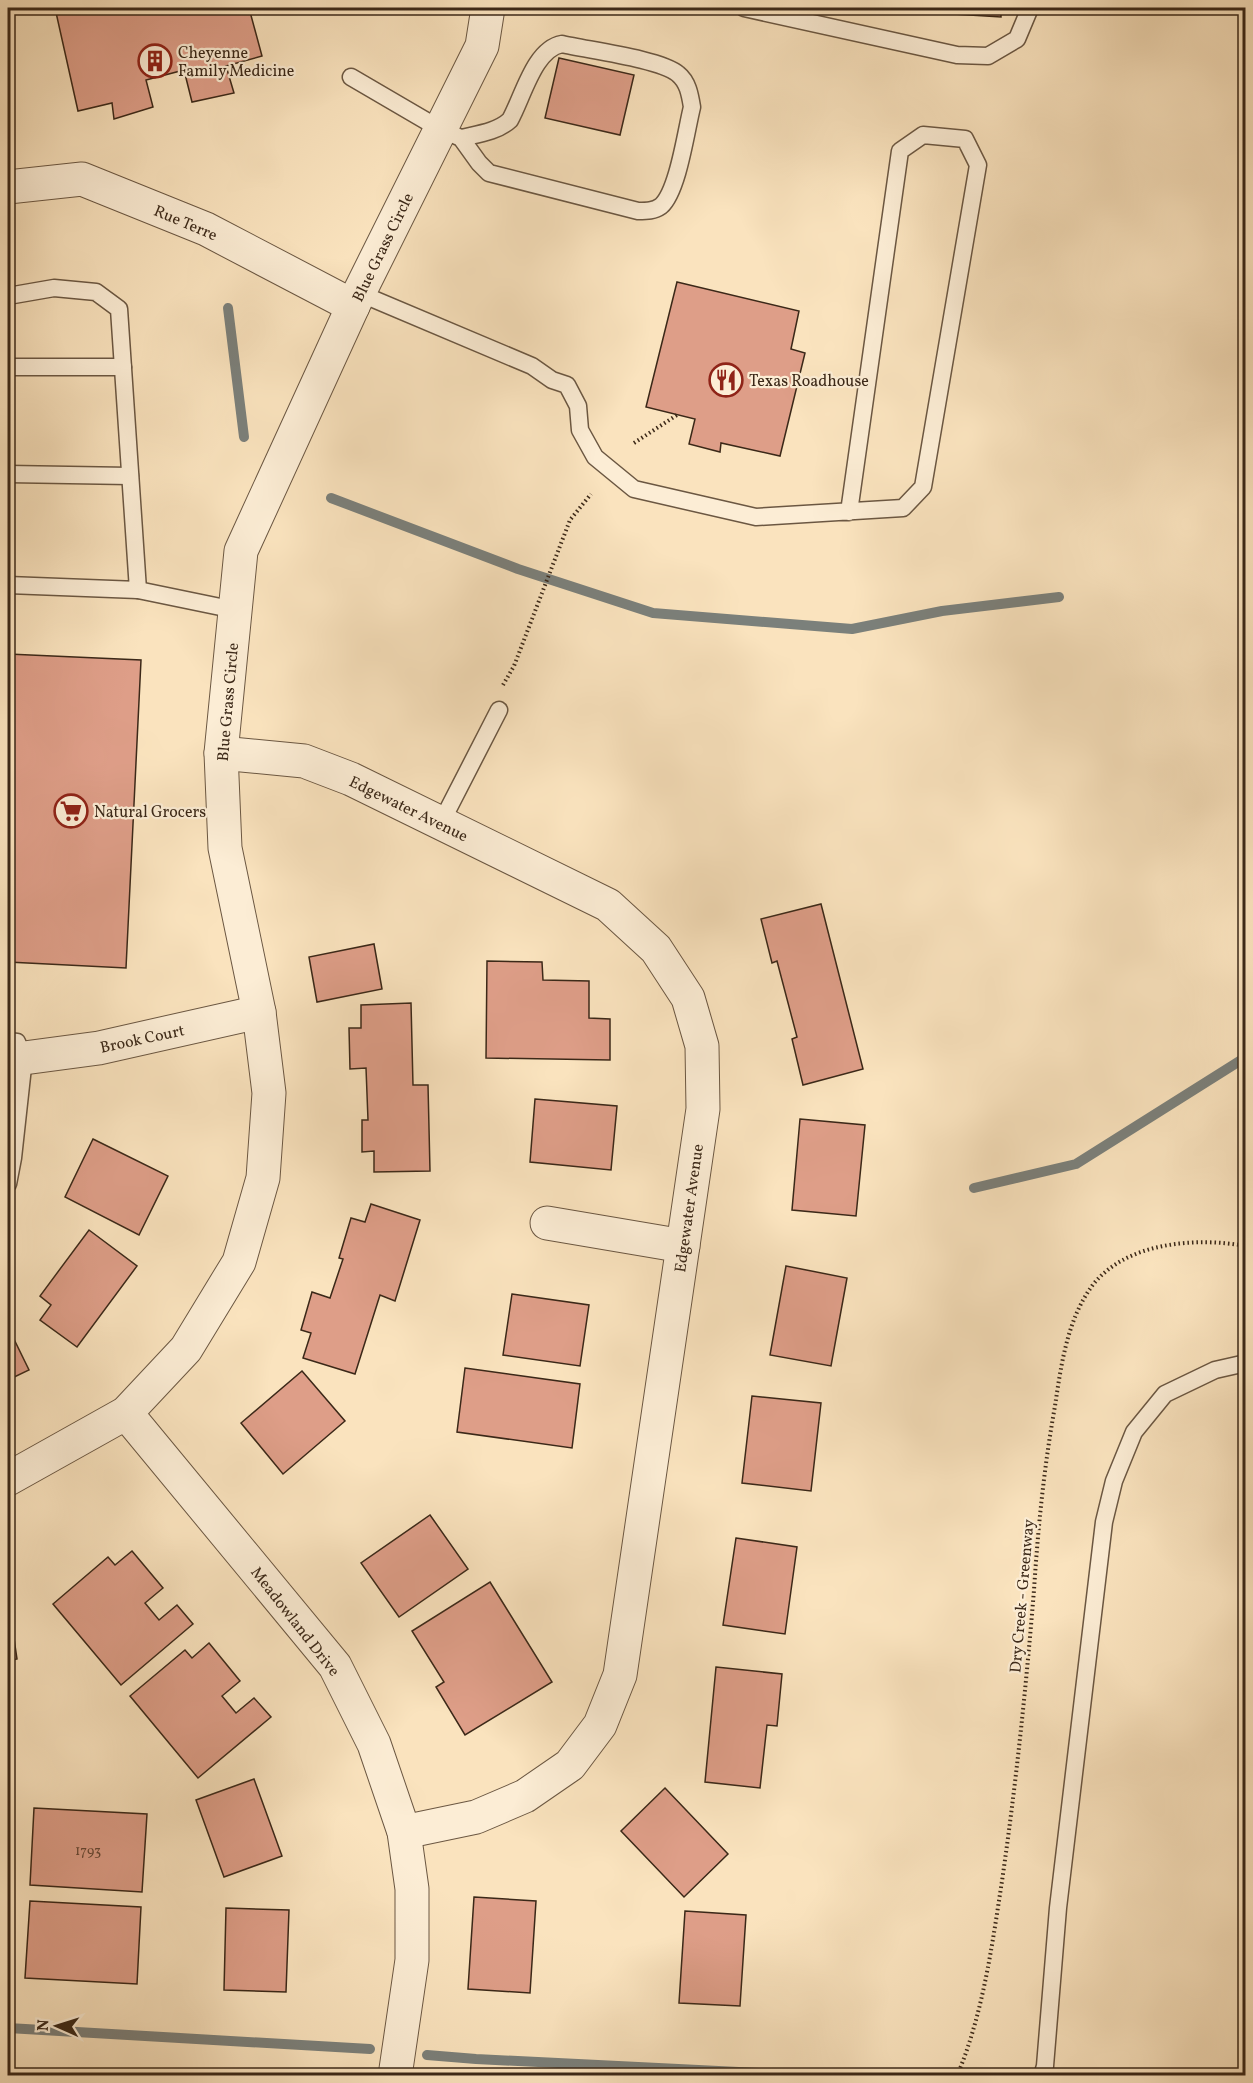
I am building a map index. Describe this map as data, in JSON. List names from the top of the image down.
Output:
{
  "streets": {
    "street": [
      "Rue Terre",
      "Blue Grass Circle",
      "Edgewater Avenue",
      "Brook Court",
      "Meadowland Drive"
    ],
    "path": ["Dry Creek - Greenway"]
  },
  "crossings": [
    ["Rue Terre", "Blue Grass Circle"],
    ["Blue Grass Circle", "Edgewater Avenue"],
    ["Blue Grass Circle", "Brook Court"],
    ["Blue Grass Circle", "Meadowland Drive"],
    ["Edgewater Avenue", "Meadowland Drive"]
  ],
  "places": {
    "building": ["Cheyenne Family Medicine"],
    "restaurant": ["Texas Roadhouse"],
    "supermarket": ["Natural Grocers"]
  },
  "house_numbers": ["1793"],
  "north": "left"
}
